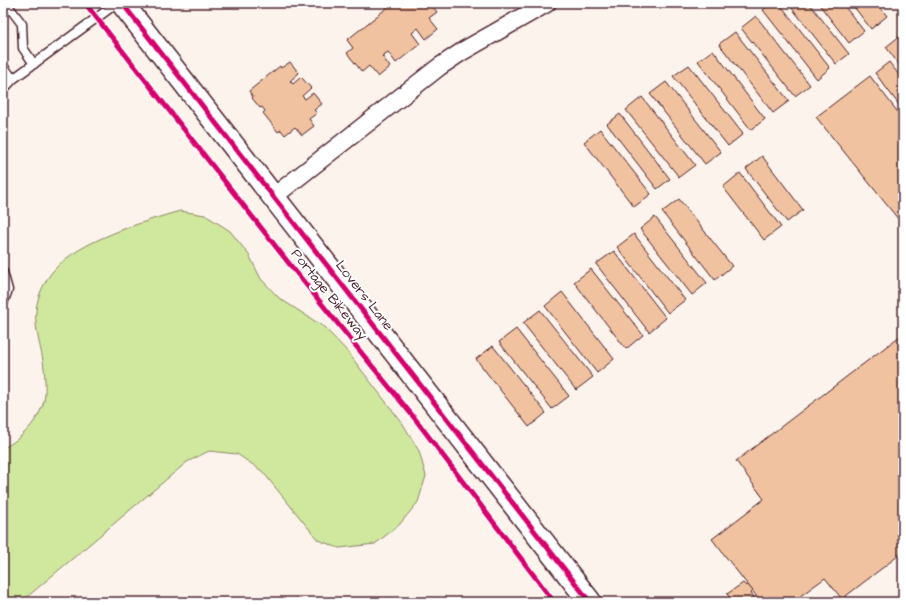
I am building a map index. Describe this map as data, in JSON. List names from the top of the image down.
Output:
{
  "streets": {
    "street": ["Lovers Lane"],
    "cycle path": ["Portage Bikeway"]
  }
}
